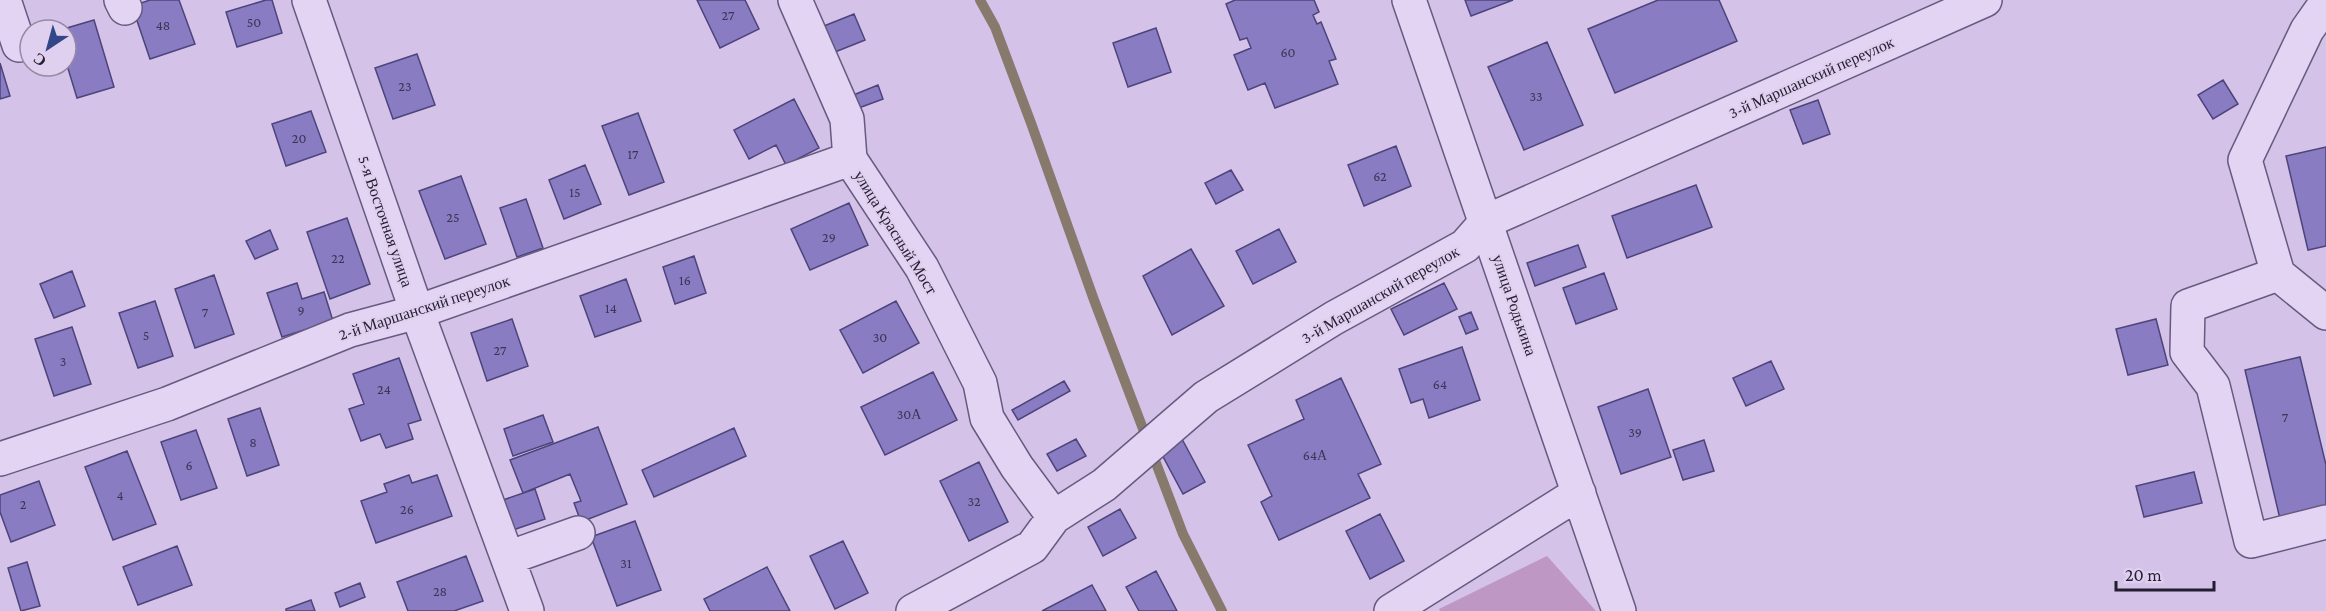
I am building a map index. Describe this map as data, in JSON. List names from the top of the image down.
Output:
{
  "streets": {
    "street": [
      "3-й Маршанский переулок",
      "5-я Восточная улица",
      "улица Красный Мост",
      "улица Родькина",
      "2-й Маршанский переулок"
    ]
  },
  "crossings": [
    ["3-й Маршанский переулок", "улица Красный Мост"],
    ["3-й Маршанский переулок", "улица Родькина"],
    ["5-я Восточная улица", "2-й Маршанский переулок"],
    ["улица Красный Мост", "2-й Маршанский переулок"]
  ],
  "house_numbers": [
    "27",
    "50",
    "48",
    "60",
    "23",
    "33",
    "20",
    "17",
    "62",
    "15",
    "25",
    "29",
    "22",
    "16",
    "14",
    "9",
    "7",
    "5",
    "30",
    "27",
    "3",
    "64",
    "24",
    "30А",
    "7",
    "39",
    "8",
    "64А",
    "6",
    "4",
    "32",
    "2",
    "26",
    "31",
    "28"
  ],
  "scale_bar": "20 m",
  "north": "bottom left"
}
